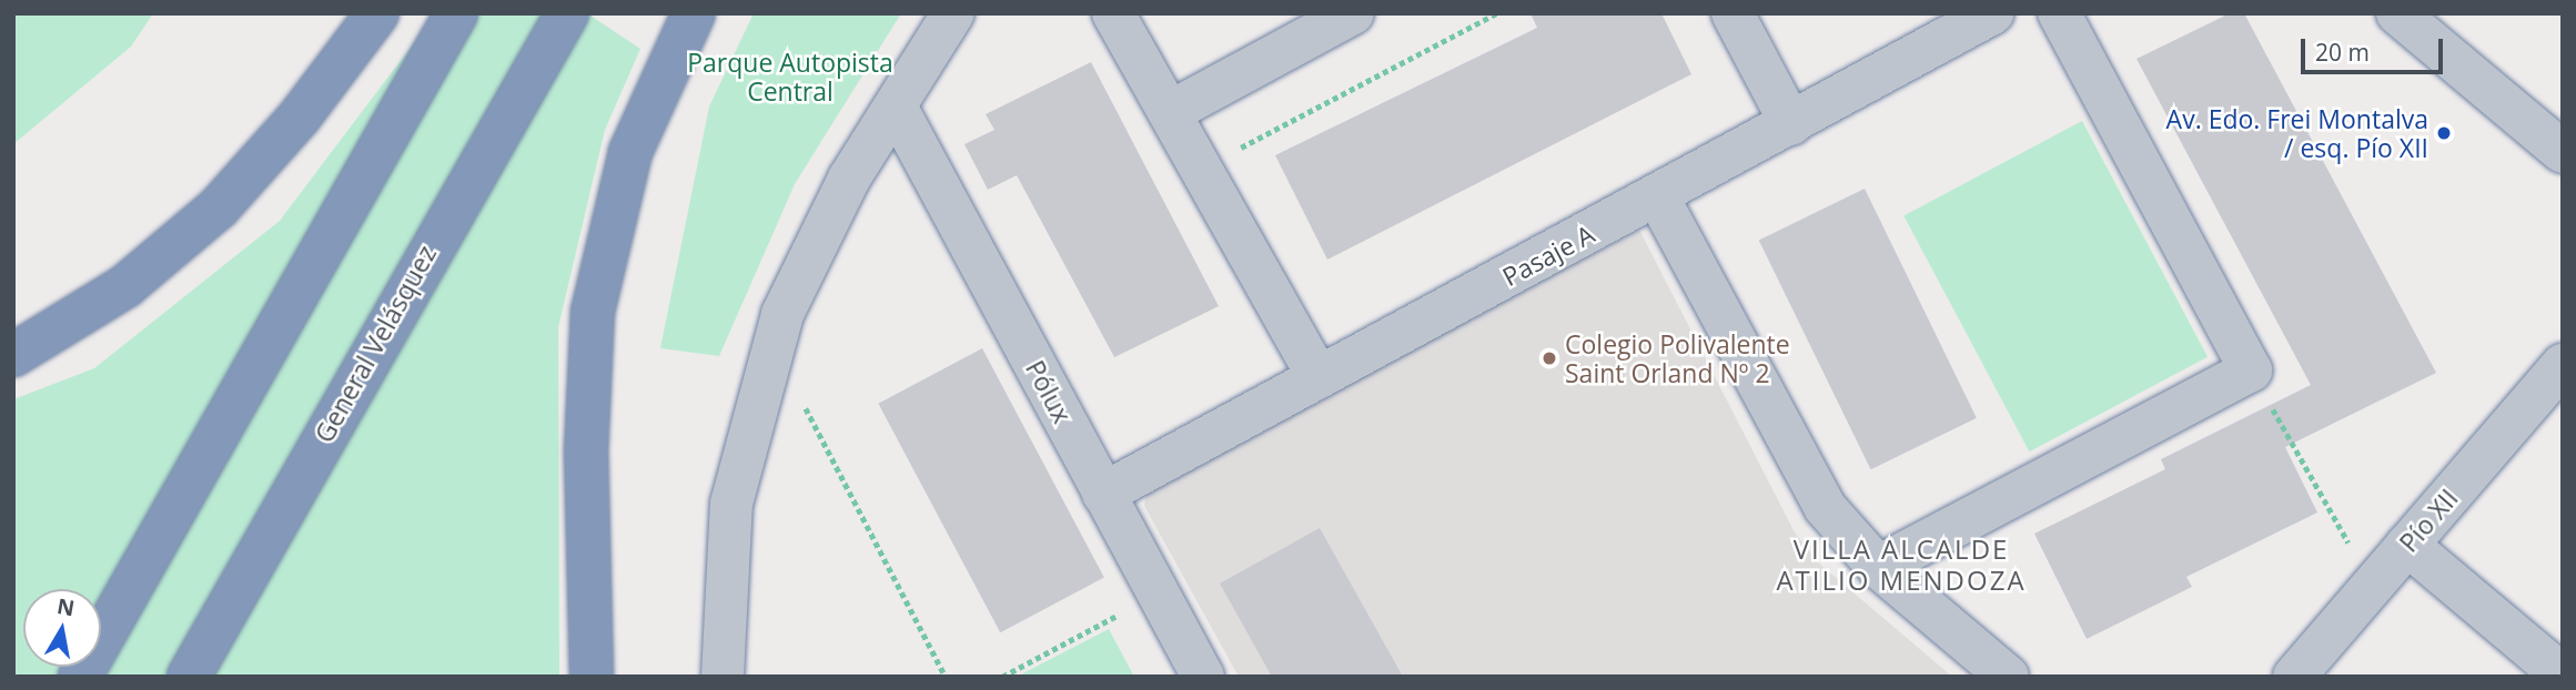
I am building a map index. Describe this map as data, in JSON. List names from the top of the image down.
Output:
{
  "streets": {
    "highway": ["General Velásquez"],
    "street": ["Pasaje A", "Pólux", "Pío XII"]
  },
  "crossings": [
    ["Pasaje A", "Pólux"]
  ],
  "districts": ["VILLA ALCALDE ATILIO MENDOZA"],
  "parks": ["Parque Autopista Central"],
  "places": ["Av. Edo. Frei Montalva / esq. Pío XII", "Colegio Polivalente Saint Orland Nº 2"],
  "scale_bar": "20 m",
  "north": "top"
}
